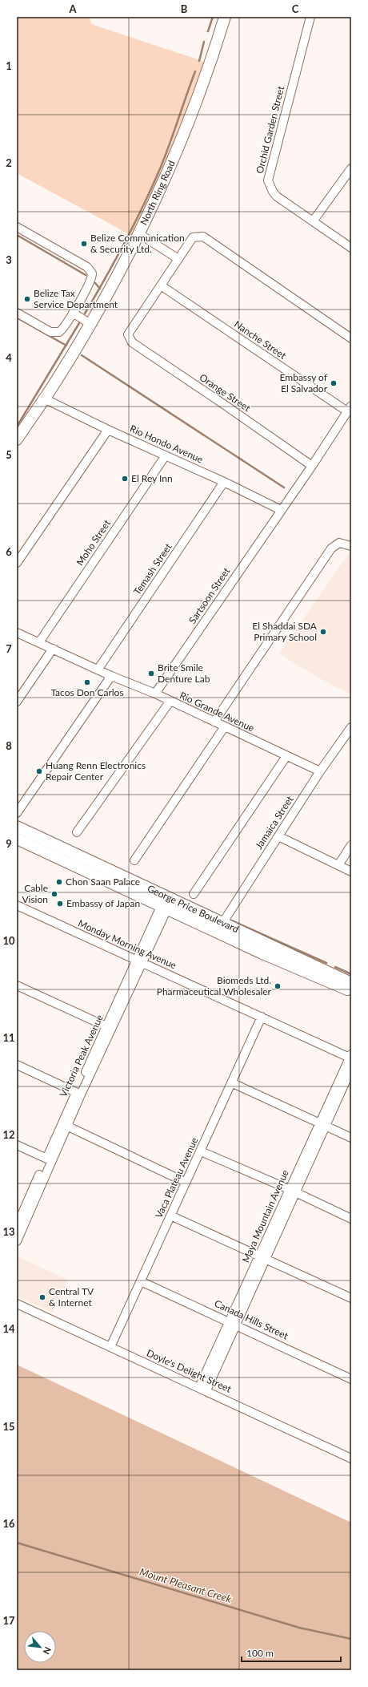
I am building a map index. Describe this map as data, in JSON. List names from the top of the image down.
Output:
{
  "streets": {
    "main road": ["North Ring Road", "George Price Boulevard"],
    "street": [
      "Orchid Garden Street",
      "Nanche Street",
      "Orange Street",
      "Rio Hondo Avenue",
      "Moho Street",
      "Temash Street",
      "Sartsoon Street",
      "Rio Grande Avenue",
      "Jamaica Street",
      "Monday Morning Avenue",
      "Victoria Peak Avenue",
      "Vaca Plateau Avenue",
      "Maya Mountain Avenue",
      "Canada Hills Street",
      "Doyle's Delight Street"
    ]
  },
  "crossings": [
    ["North Ring Road", "Rio Hondo Avenue"],
    ["Nanche Street", "Orange Street"],
    ["Nanche Street", "Sartsoon Street"],
    ["Orange Street", "Sartsoon Street"],
    ["Rio Hondo Avenue", "Moho Street"],
    ["Rio Hondo Avenue", "Temash Street"],
    ["Rio Hondo Avenue", "Sartsoon Street"],
    ["Moho Street", "Rio Grande Avenue"],
    ["Temash Street", "Rio Grande Avenue"],
    ["Sartsoon Street", "Rio Grande Avenue"],
    ["Rio Grande Avenue", "Jamaica Street"],
    ["Jamaica Street", "George Price Boulevard"],
    ["George Price Boulevard", "Victoria Peak Avenue"],
    ["Monday Morning Avenue", "Victoria Peak Avenue"],
    ["Monday Morning Avenue", "Vaca Plateau Avenue"],
    ["Monday Morning Avenue", "Maya Mountain Avenue"],
    ["Vaca Plateau Avenue", "Canada Hills Street"],
    ["Vaca Plateau Avenue", "Doyle's Delight Street"],
    ["Maya Mountain Avenue", "Canada Hills Street"],
    ["Maya Mountain Avenue", "Doyle's Delight Street"]
  ],
  "water": ["Mount Pleasant Creek"],
  "places": [
    "Belize Communication & Security Ltd.",
    "Belize Tax Service Department",
    "Embassy of El Salvador",
    "El Rey Inn",
    "El Shaddai SDA Primary School",
    "Brite Smile Denture Lab",
    "Tacos Don Carlos",
    "Huang Renn Electronics Repair Center",
    "Chon Saan Palace",
    "Cable Vision",
    "Embassy of Japan",
    "Biomeds Ltd. Pharmaceutical Wholesaler",
    "Central TV & Internet"
  ],
  "scale_bar": "100 m",
  "north": "bottom right",
  "grid": {
    "columns": ["A", "B", "C"],
    "rows": [
      "1",
      "2",
      "3",
      "4",
      "5",
      "6",
      "7",
      "8",
      "9",
      "10",
      "11",
      "12",
      "13",
      "14",
      "15",
      "16",
      "17"
    ]
  }
}
